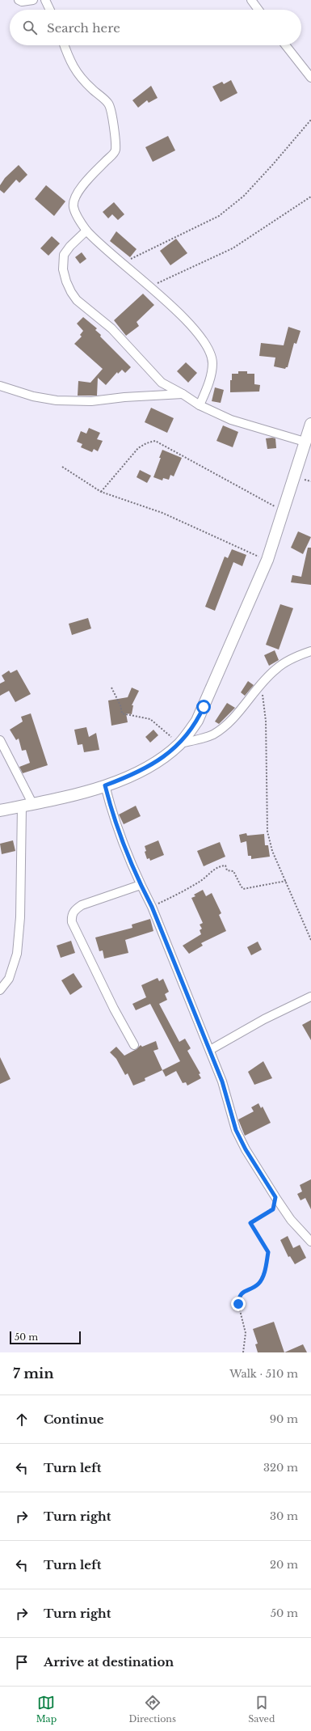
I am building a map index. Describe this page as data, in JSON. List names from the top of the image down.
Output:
{
  "scale_bar": "50 m",
  "page": {
    "search": "Search here",
    "scale": "50 m",
    "heading": ["7 min", "Walk · 510 m"],
    "list": [
      ["Continue", "90 m"],
      ["Turn left", "320 m"],
      ["Turn right", "30 m"],
      ["Turn left", "20 m"],
      ["Turn right", "50 m"],
      "Arrive at destination"
    ],
    "nav": ["Map", "Directions", "Saved"]
  }
}
